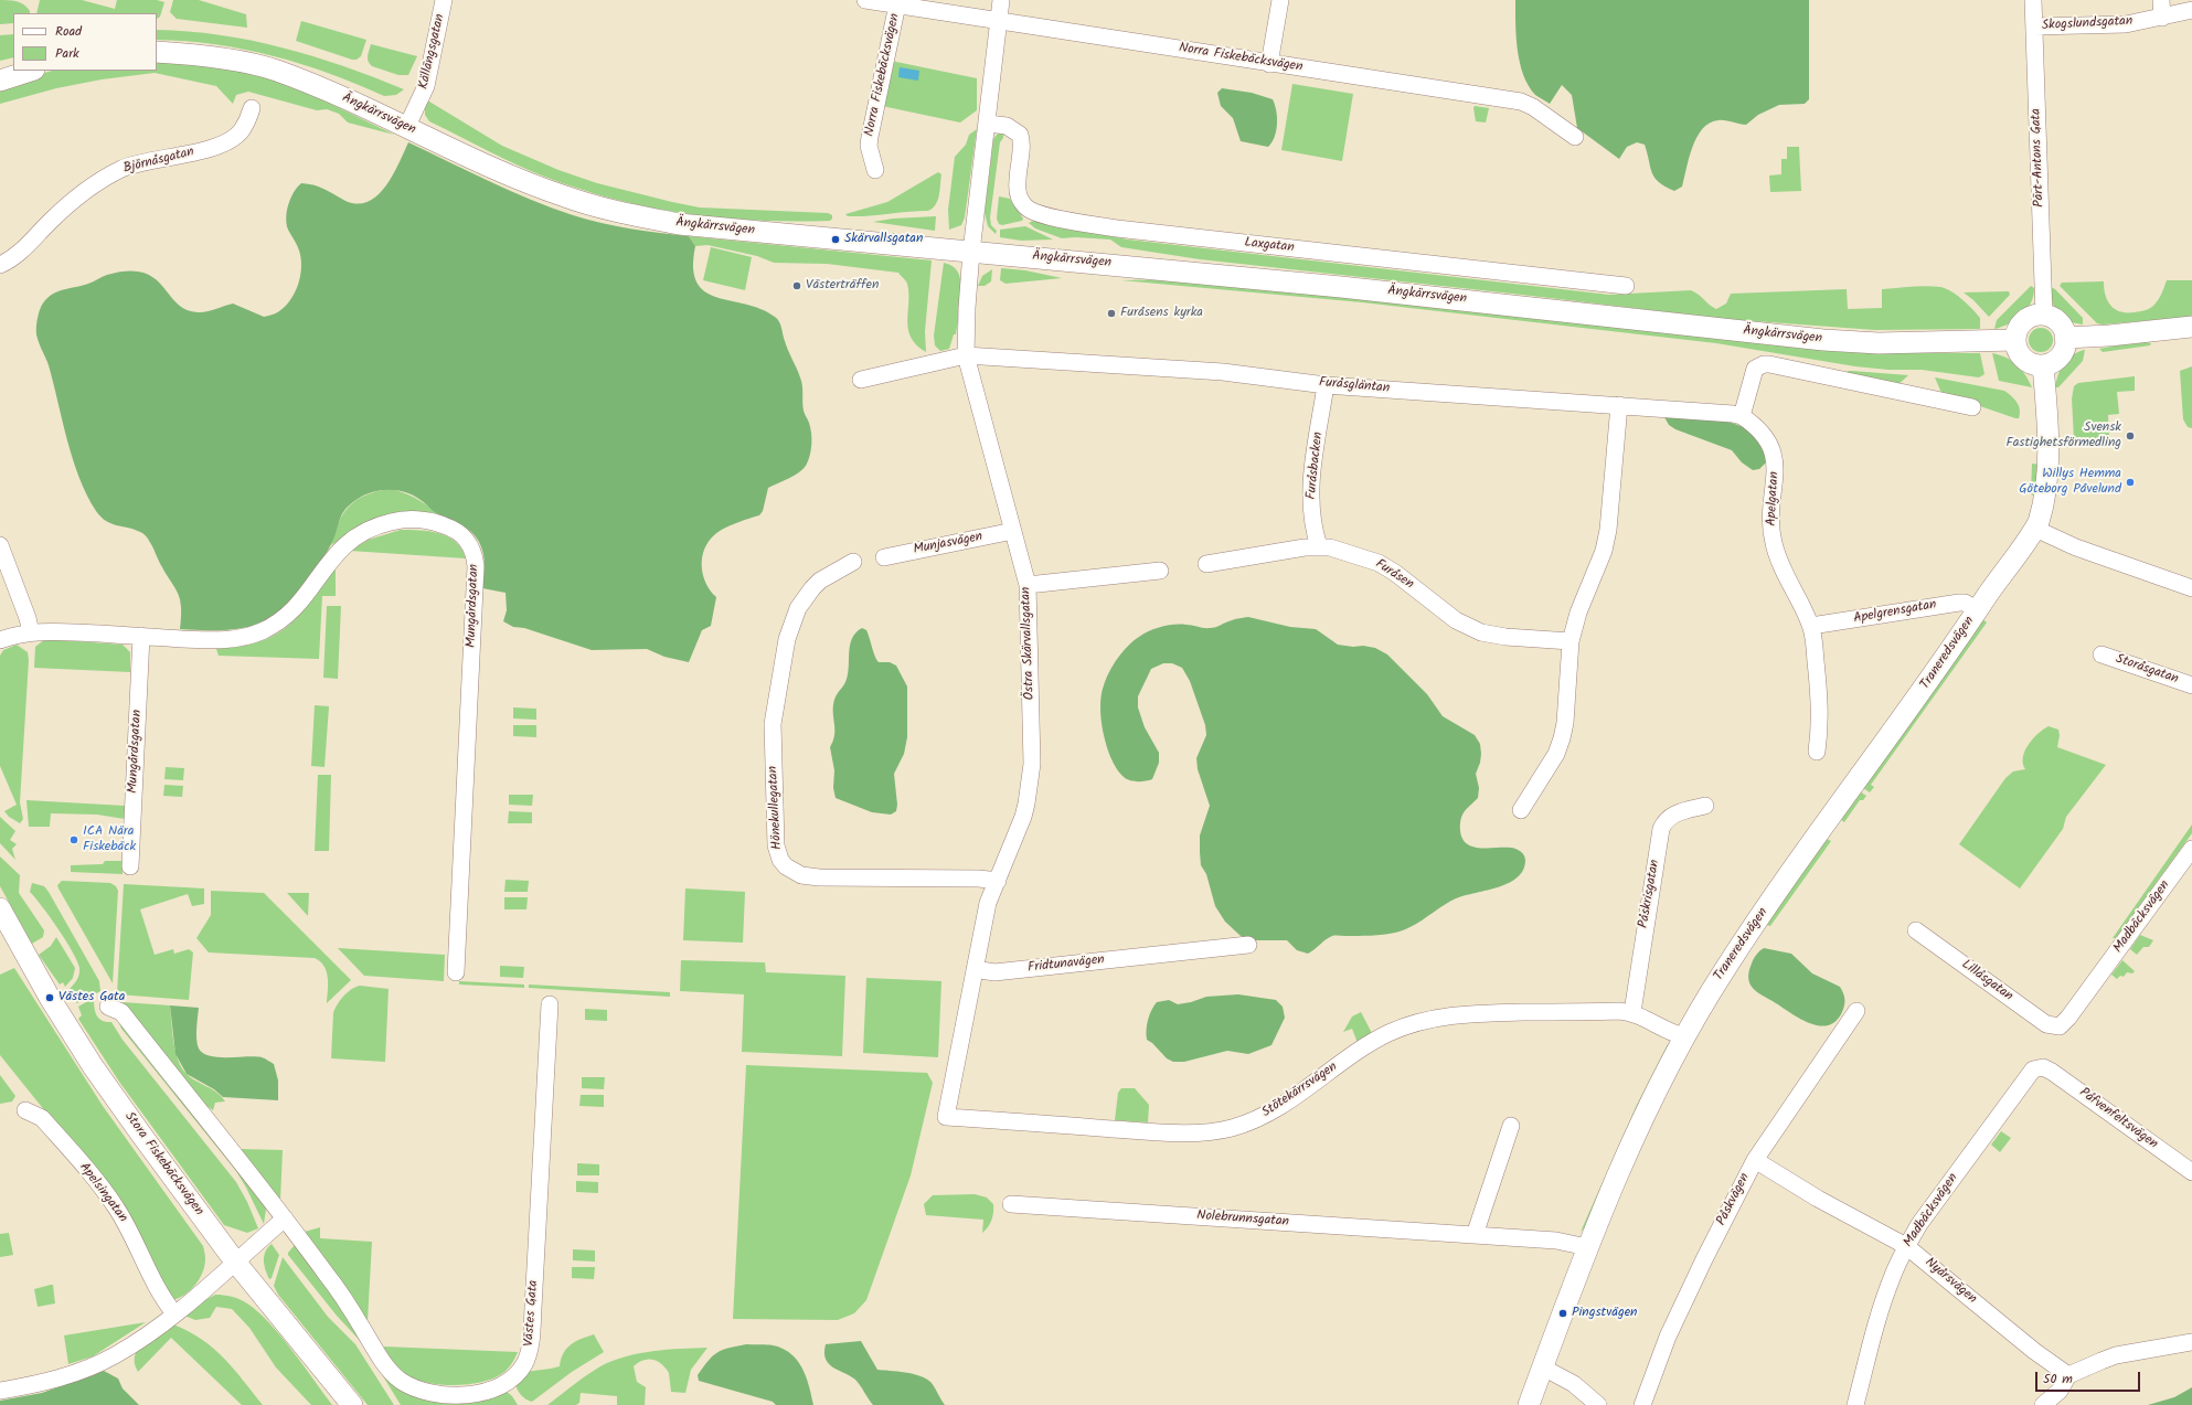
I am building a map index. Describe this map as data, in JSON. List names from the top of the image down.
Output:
{
  "streets": {
    "street": [
      "Skogslundsgatan",
      "Källängsgatan",
      "Norra Fiskebäcksvägen",
      "Ängkärrsvägen",
      "Pärt-Antons Gata",
      "Björnåsgatan",
      "Laxgatan",
      "Furåsgläntan",
      "Furåsbacken",
      "Apelgatan",
      "Munjasvägen",
      "Furåsen",
      "Mungårdsgatan",
      "Apelgrensgatan",
      "Östra Skärvallsgatan",
      "Traneredsvägen",
      "Storåsgatan",
      "Hönekullegatan",
      "Påskrisgatan",
      "Madbäcksvägen",
      "Fridtunavägen",
      "Lillåsgatan",
      "Stötekärrsvägen",
      "Påfvenfeltsvägen",
      "Stora Fiskebäcksvägen",
      "Apelsingatan",
      "Påskvägen",
      "Nolebrunnsgatan",
      "Nyårsvägen",
      "Västes Gata"
    ]
  },
  "crossings": [
    ["Skogslundsgatan", "Pärt-Antons Gata"],
    ["Källängsgatan", "Ängkärrsvägen"],
    ["Ängkärrsvägen", "Pärt-Antons Gata"],
    ["Ängkärrsvägen", "Östra Skärvallsgatan"],
    ["Ängkärrsvägen", "Traneredsvägen"],
    ["Pärt-Antons Gata", "Traneredsvägen"],
    ["Furåsgläntan", "Furåsbacken"],
    ["Furåsgläntan", "Apelgatan"],
    ["Furåsgläntan", "Östra Skärvallsgatan"],
    ["Furåsbacken", "Furåsen"],
    ["Apelgatan", "Apelgrensgatan"],
    ["Munjasvägen", "Östra Skärvallsgatan"],
    ["Apelgrensgatan", "Traneredsvägen"],
    ["Östra Skärvallsgatan", "Hönekullegatan"],
    ["Traneredsvägen", "Stötekärrsvägen"],
    ["Traneredsvägen", "Nolebrunnsgatan"],
    ["Påskrisgatan", "Stötekärrsvägen"],
    ["Madbäcksvägen", "Lillåsgatan"],
    ["Madbäcksvägen", "Påfvenfeltsvägen"],
    ["Madbäcksvägen", "Nyårsvägen"],
    ["Fridtunavägen", "Stötekärrsvägen"],
    ["Påskvägen", "Nyårsvägen"]
  ],
  "places": [
    "Skärvallsgatan",
    "Västerträffen",
    "Furåsens kyrka",
    "Svensk Fastighetsförmedling",
    "Willys Hemma Göteborg Påvelund",
    "ICA Nära Fiskebäck",
    "Västes Gata",
    "Pingstvägen"
  ],
  "legend": ["Road", "Park"],
  "scale_bar": "50 m"
}
